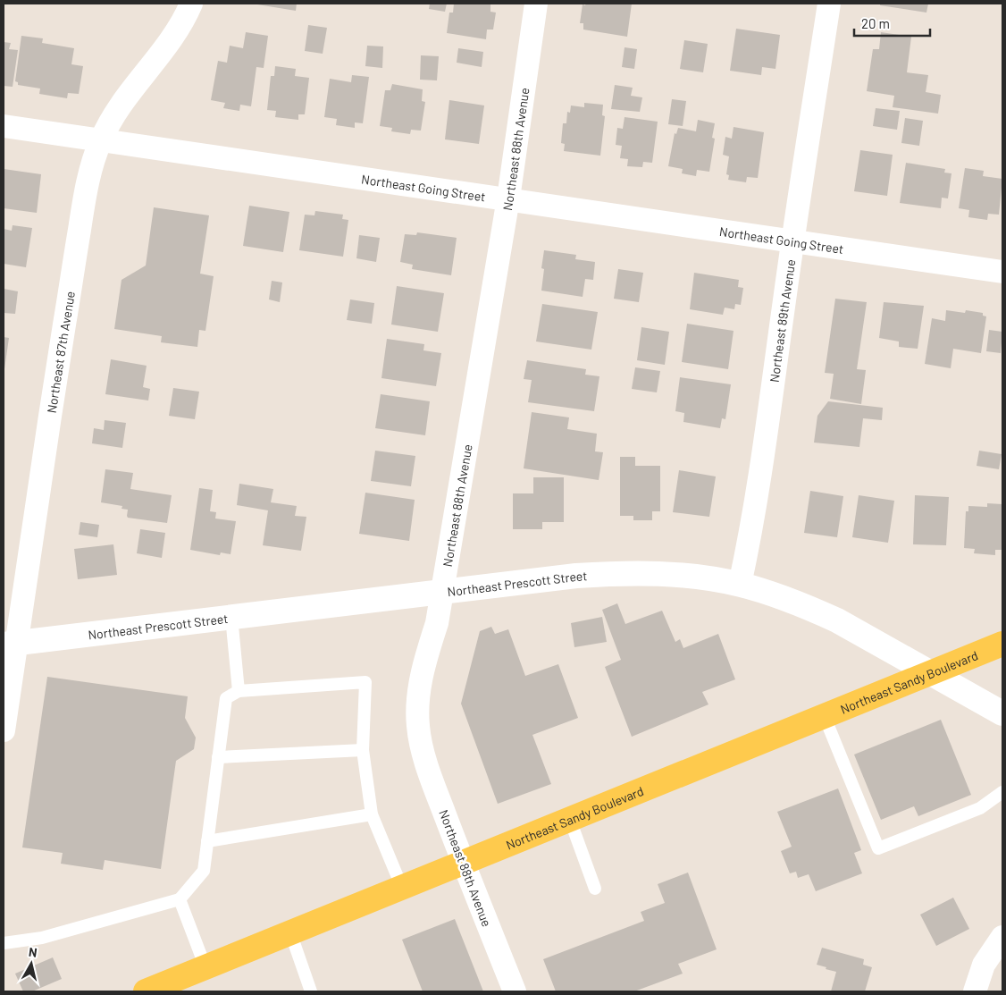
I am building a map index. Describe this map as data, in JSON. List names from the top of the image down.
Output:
{
  "streets": {
    "main road": ["Northeast Sandy Boulevard"],
    "street": [
      "Northeast 88th Avenue",
      "Northeast Going Street",
      "Northeast 89th Avenue",
      "Northeast 87th Avenue",
      "Northeast Prescott Street"
    ]
  },
  "crossings": [
    ["Northeast 88th Avenue", "Northeast Going Street"],
    ["Northeast 88th Avenue", "Northeast Prescott Street"],
    ["Northeast 88th Avenue", "Northeast Sandy Boulevard"],
    ["Northeast Going Street", "Northeast 89th Avenue"],
    ["Northeast Going Street", "Northeast 87th Avenue"],
    ["Northeast 89th Avenue", "Northeast Prescott Street"],
    ["Northeast 87th Avenue", "Northeast Prescott Street"],
    ["Northeast Prescott Street", "Northeast Sandy Boulevard"]
  ],
  "scale_bar": "20 m",
  "north": "top"
}
